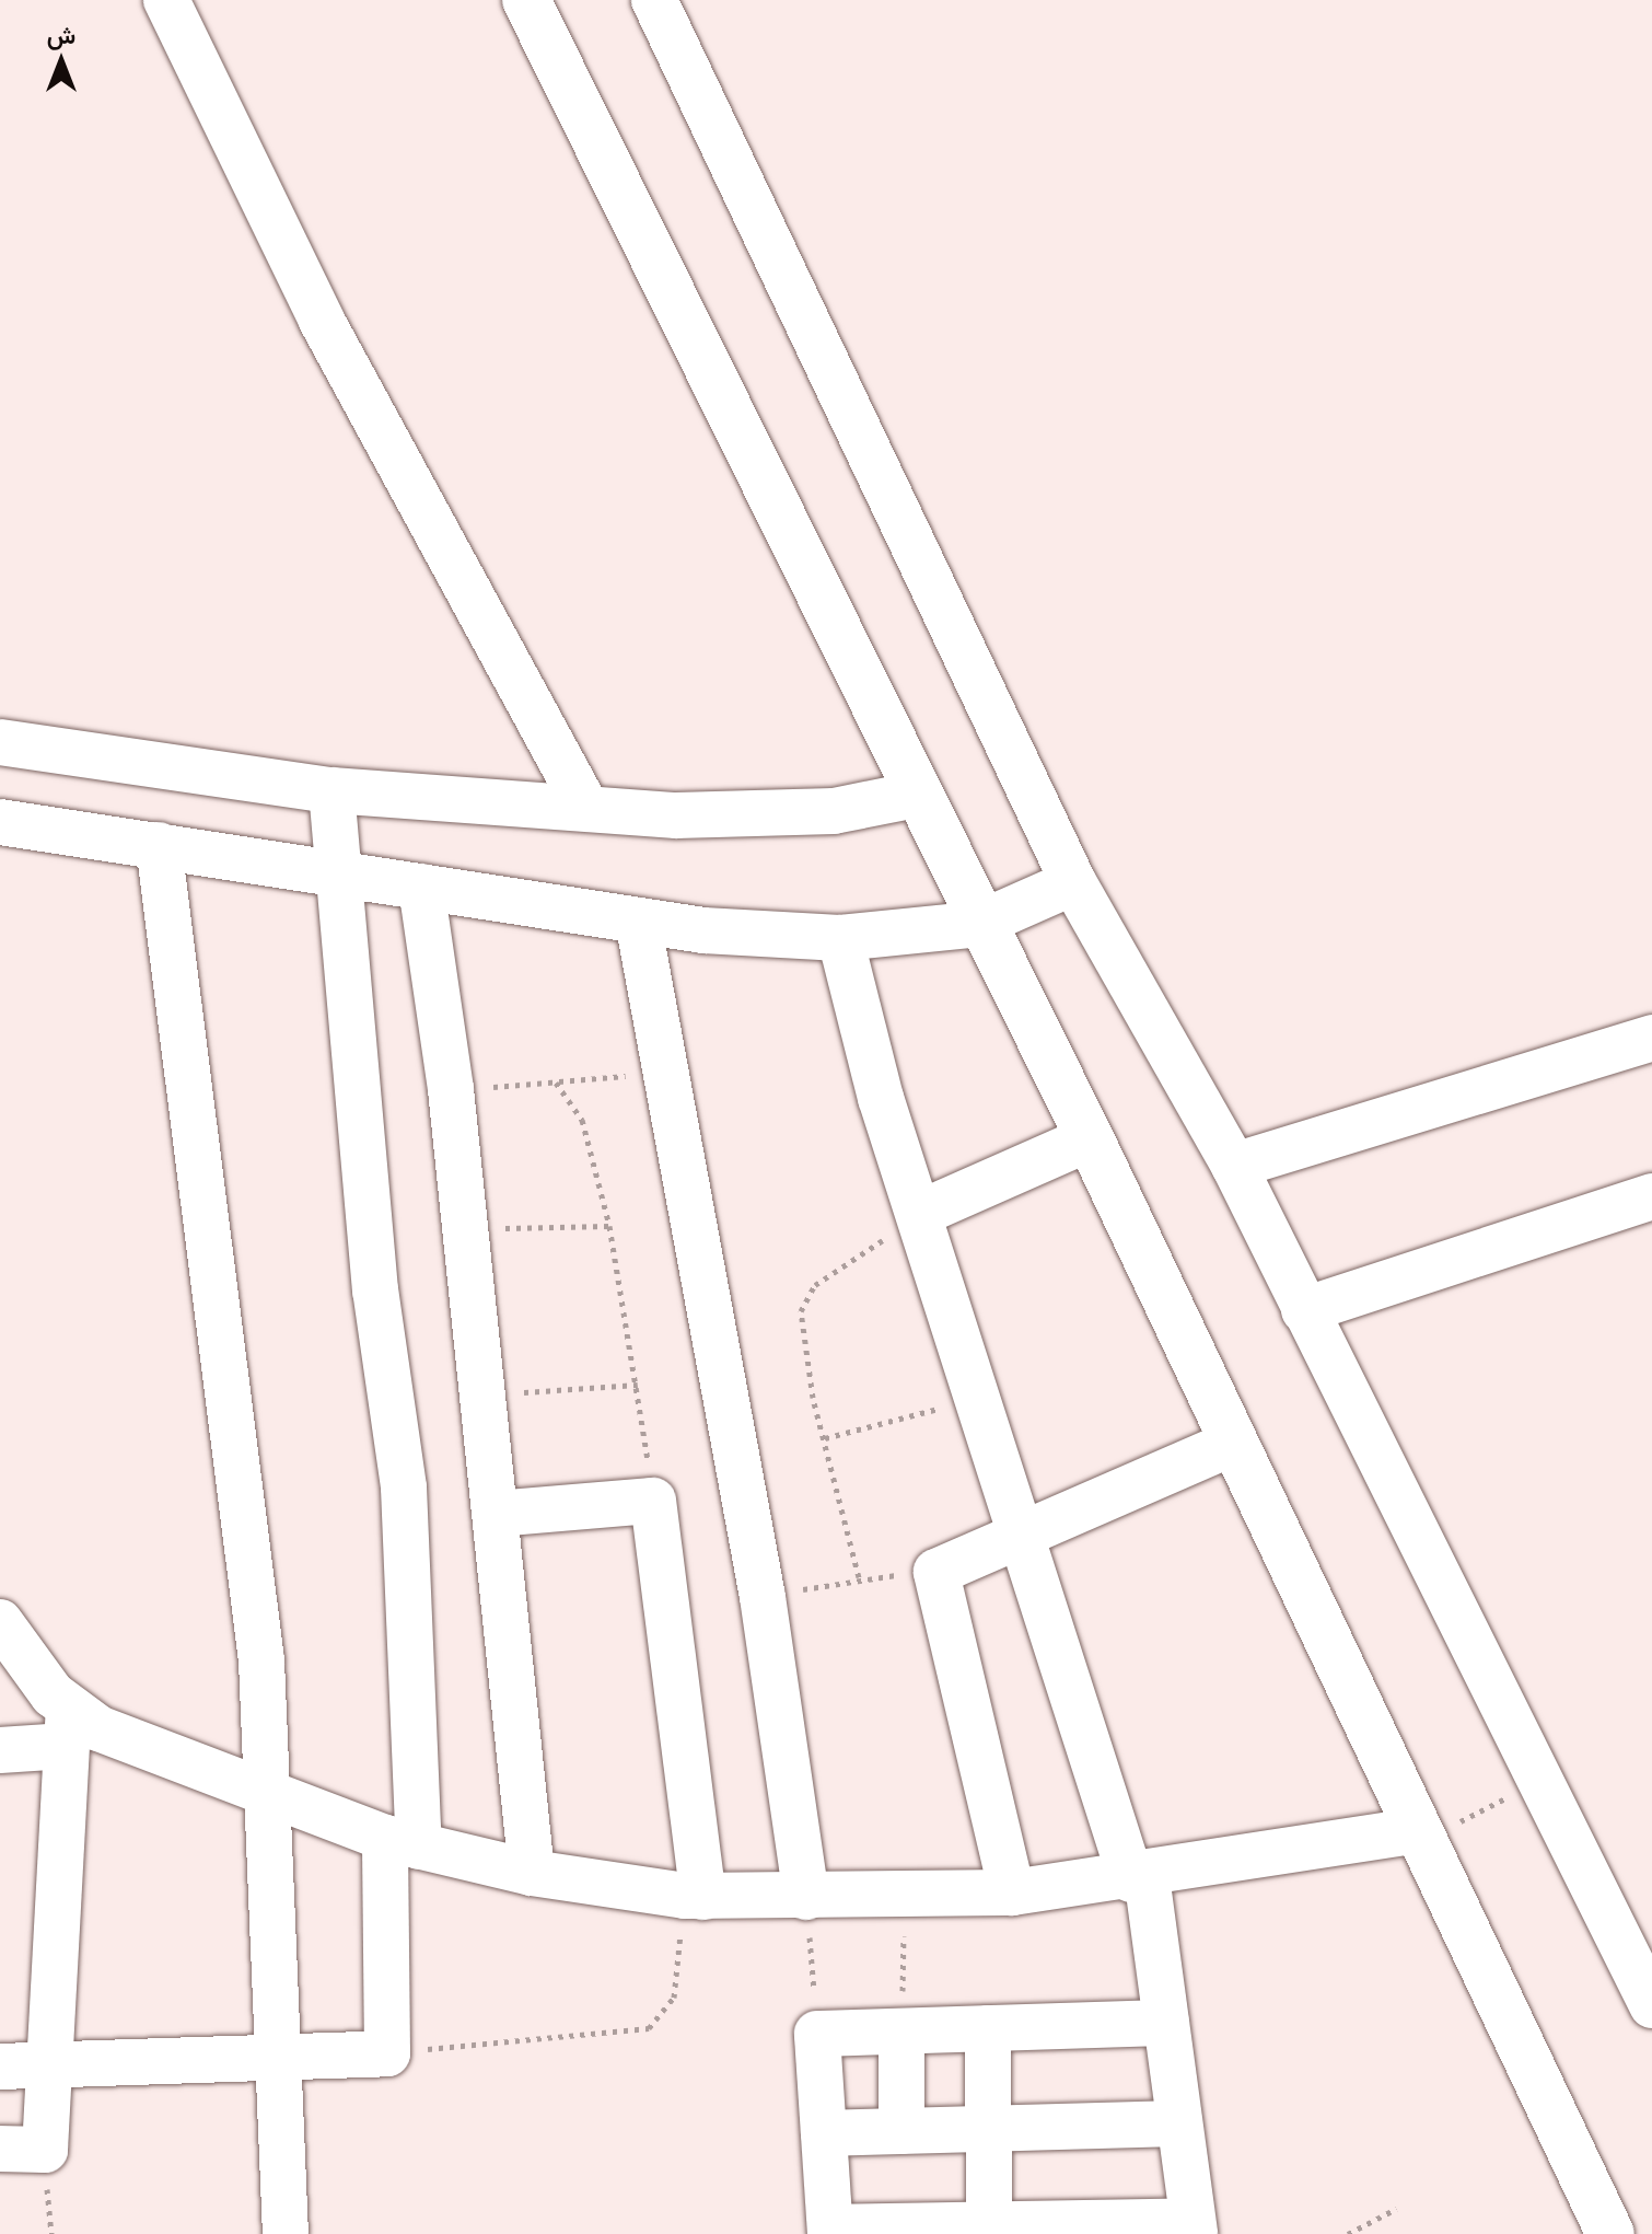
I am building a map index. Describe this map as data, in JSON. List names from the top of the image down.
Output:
{
  "north": "top"
}
